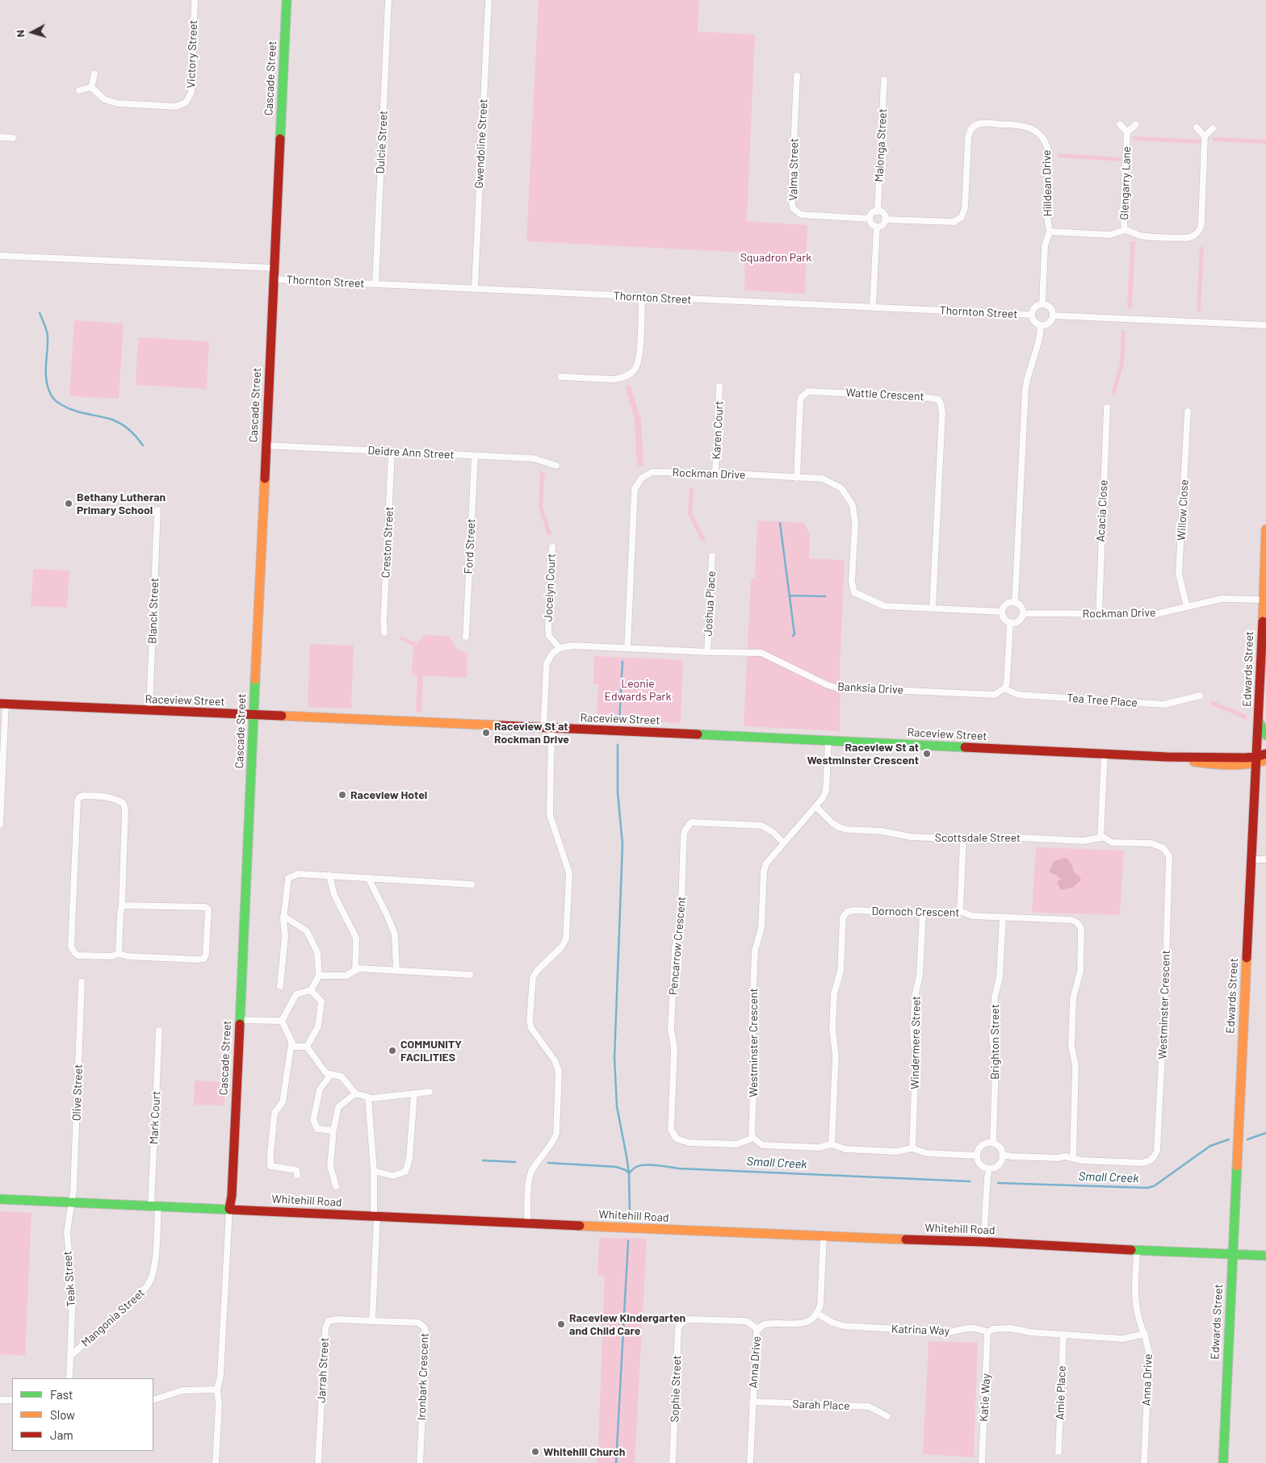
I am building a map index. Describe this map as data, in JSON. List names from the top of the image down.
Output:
{
  "streets": {
    "street": [
      "Victory Street",
      "Cascade Street",
      "Dulcie Street",
      "Gwendoline Street",
      "Malonga Street",
      "Valma Street",
      "Hilldean Drive",
      "Glengarry Lane",
      "Thornton Street",
      "Wattle Crescent",
      "Karen Court",
      "Deidre Ann Street",
      "Rockman Drive",
      "Willow Close",
      "Acacia Close",
      "Creston Street",
      "Ford Street",
      "Jocelyn Court",
      "Joshua Place",
      "Blanck Street",
      "Edwards Street",
      "Banksia Drive",
      "Raceview Street",
      "Tea Tree Place",
      "Scottsdale Street",
      "Dornoch Crescent",
      "Pencarrow Crescent",
      "Westminster Crescent",
      "Brighton Street",
      "Windermere Street",
      "Olive Street",
      "Mark Court",
      "Whitehill Road",
      "Teak Street",
      "Mangonia Street",
      "Katrina Way",
      "Anna Drive",
      "Jarrah Street",
      "Ironbark Crescent",
      "Sophie Street",
      "Amie Place",
      "Katie Way",
      "Sarah Place"
    ]
  },
  "crossings": [
    ["Cascade Street", "Thornton Street"],
    ["Cascade Street", "Deidre Ann Street"],
    ["Cascade Street", "Raceview Street"],
    ["Cascade Street", "Whitehill Road"],
    ["Dulcie Street", "Thornton Street"],
    ["Gwendoline Street", "Thornton Street"],
    ["Malonga Street", "Valma Street"],
    ["Malonga Street", "Hilldean Drive"],
    ["Valma Street", "Hilldean Drive"],
    ["Hilldean Drive", "Glengarry Lane"],
    ["Hilldean Drive", "Thornton Street"],
    ["Wattle Crescent", "Rockman Drive"],
    ["Karen Court", "Rockman Drive"],
    ["Deidre Ann Street", "Creston Street"],
    ["Deidre Ann Street", "Ford Street"],
    ["Rockman Drive", "Willow Close"],
    ["Rockman Drive", "Acacia Close"],
    ["Rockman Drive", "Edwards Street"],
    ["Rockman Drive", "Banksia Drive"],
    ["Joshua Place", "Banksia Drive"],
    ["Blanck Street", "Raceview Street"],
    ["Edwards Street", "Raceview Street"],
    ["Edwards Street", "Whitehill Road"],
    ["Banksia Drive", "Tea Tree Place"],
    ["Raceview Street", "Westminster Crescent"],
    ["Scottsdale Street", "Westminster Crescent"],
    ["Dornoch Crescent", "Westminster Crescent"],
    ["Dornoch Crescent", "Brighton Street"],
    ["Dornoch Crescent", "Windermere Street"],
    ["Pencarrow Crescent", "Westminster Crescent"],
    ["Westminster Crescent", "Brighton Street"],
    ["Olive Street", "Whitehill Road"],
    ["Olive Street", "Teak Street"],
    ["Mark Court", "Whitehill Road"],
    ["Mark Court", "Mangonia Street"],
    ["Whitehill Road", "Teak Street"],
    ["Whitehill Road", "Mangonia Street"],
    ["Whitehill Road", "Anna Drive"],
    ["Teak Street", "Mangonia Street"],
    ["Katrina Way", "Anna Drive"],
    ["Katrina Way", "Amie Place"],
    ["Katrina Way", "Katie Way"],
    ["Anna Drive", "Sophie Street"],
    ["Anna Drive", "Sarah Place"],
    ["Jarrah Street", "Ironbark Crescent"]
  ],
  "water": ["Small Creek"],
  "parks": ["Squadron Park", "Leonie Edwards Park"],
  "places": [
    "Bethany Lutheran Primary School",
    "Raceview St at Rockman Drive",
    "Raceview St at Westminster Crescent",
    "Raceview Hotel",
    "COMMUNITY FACILITIES",
    "Raceview Kindergarten and Child Care",
    "Whitehill Church"
  ],
  "legend": ["Fast", "Slow", "Jam"],
  "north": "left"
}
